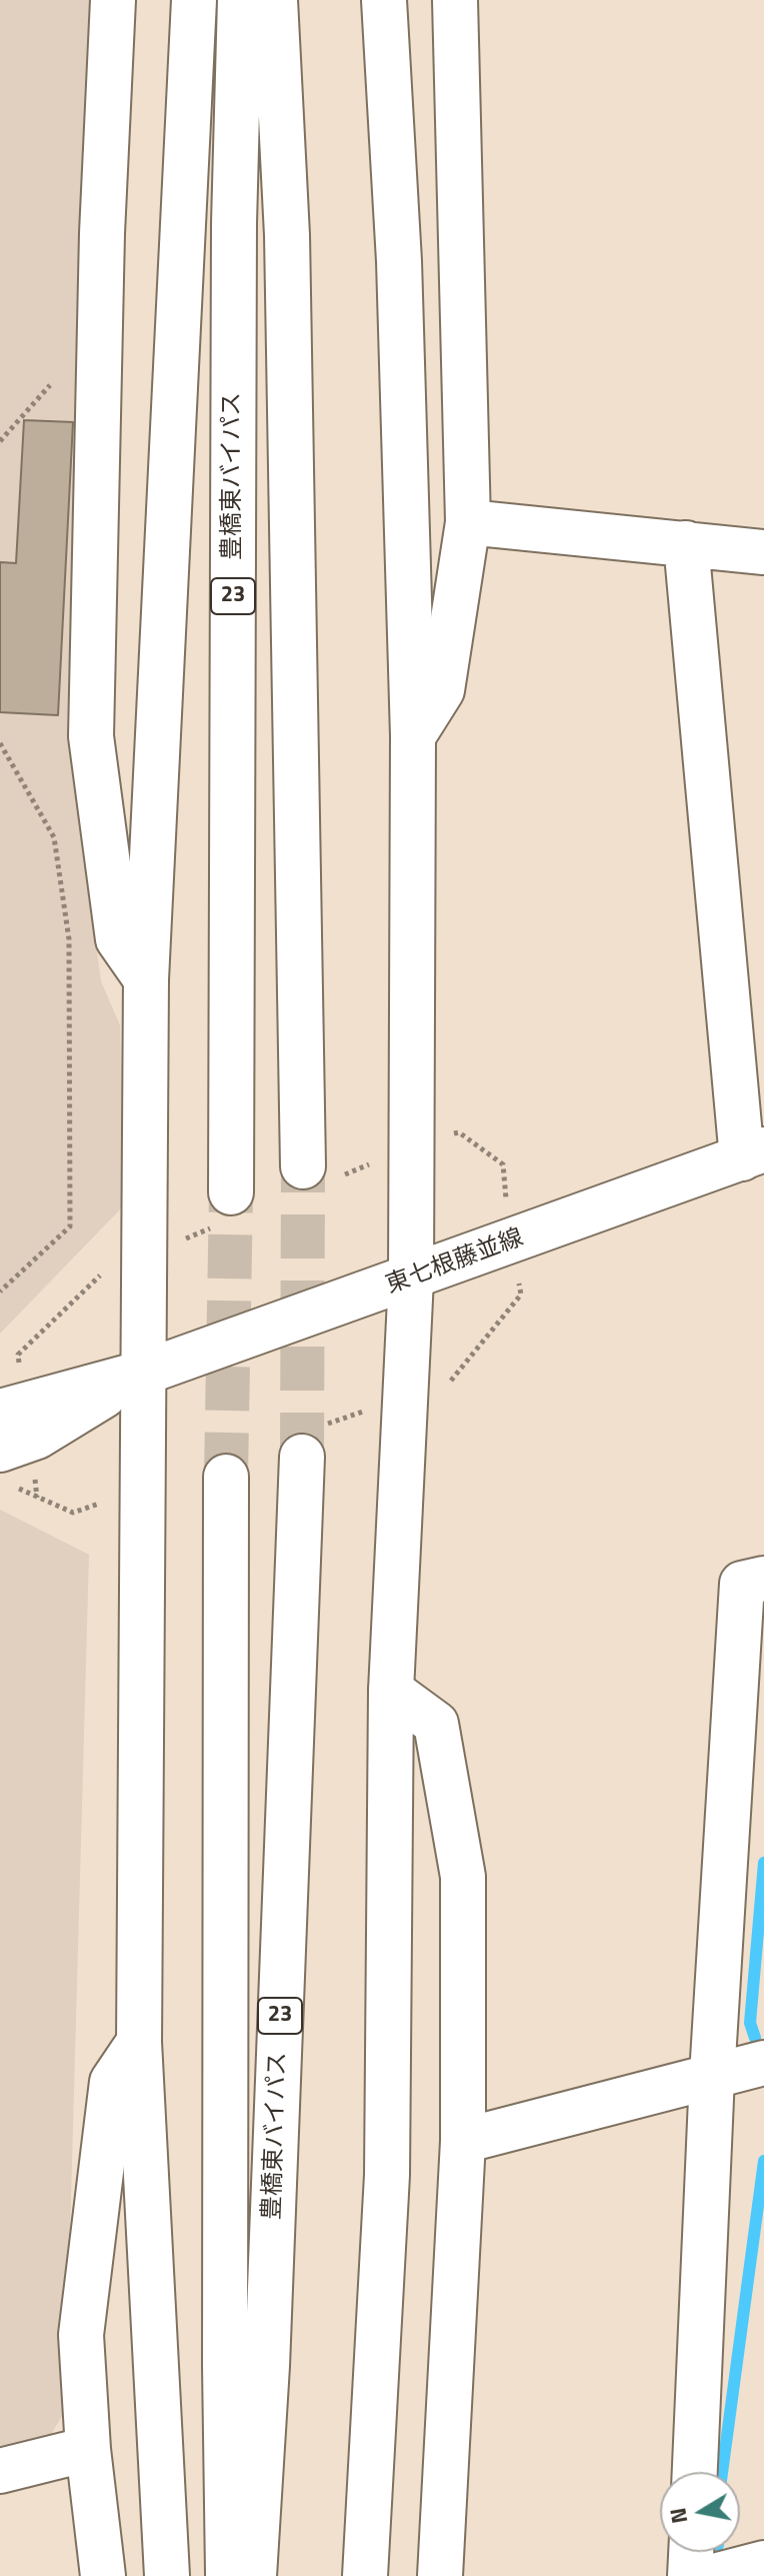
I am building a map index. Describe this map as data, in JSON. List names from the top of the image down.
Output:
{
  "streets": {
    "main road": ["豊橋東バイパス", "23", "東七根藤並線"]
  },
  "north": "left"
}
